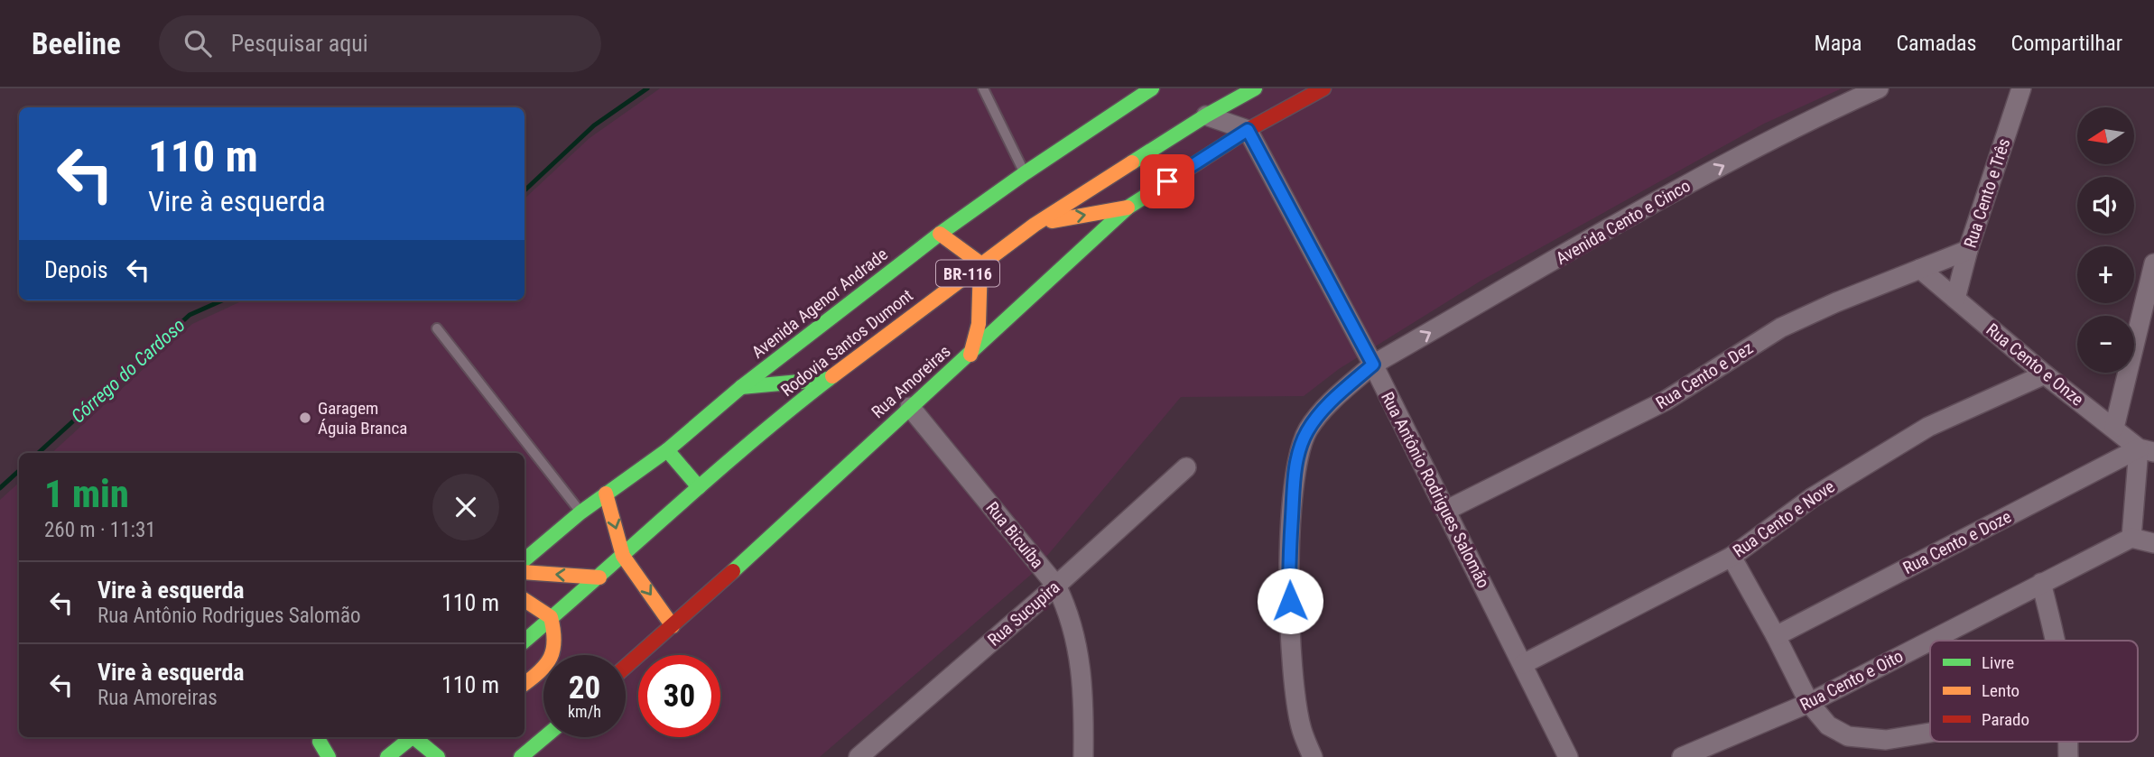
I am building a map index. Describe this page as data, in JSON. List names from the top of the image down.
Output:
{
  "streets": {
    "main road": [
      "BR-116",
      "Avenida Agenor Andrade",
      "Rodovia Santos Dumont",
      "Rua Amoreiras"
    ],
    "street": [
      "Rua Cento e Três",
      "Avenida Cento e Cinco",
      "Rua Cento e Onze",
      "Rua Cento e Dez",
      "Rua Antônio Rodrigues Salomão",
      "Rua Cento e Nove",
      "Rua Bicuíba",
      "Rua Cento e Doze",
      "Rua Sucupira",
      "Rua Cento e Oito"
    ]
  },
  "crossings": [
    ["Rua Cento e Três", "Rua Cento e Onze"],
    ["Rua Cento e Três", "Rua Cento e Dez"],
    ["Avenida Cento e Cinco", "Rua Antônio Rodrigues Salomão"],
    ["Rua Cento e Onze", "Rua Cento e Dez"],
    ["Rua Cento e Onze", "Rua Cento e Nove"],
    ["Rua Cento e Onze", "Rua Cento e Doze"],
    ["Rua Cento e Dez", "Rua Antônio Rodrigues Salomão"],
    ["Rua Amoreiras", "Rua Antônio Rodrigues Salomão"],
    ["Rua Amoreiras", "Rua Bicuíba"],
    ["Rua Antônio Rodrigues Salomão", "Rua Cento e Nove"],
    ["Rua Bicuíba", "Rua Sucupira"]
  ],
  "one_way": ["Avenida Cento e Cinco"],
  "water": ["Córrego do Cardoso"],
  "places": ["Garagem Águia Branca"],
  "legend": ["Livre", "Lento", "Parado"],
  "north": "left",
  "page": {
    "header": "Beeline",
    "search": "Pesquisar aqui",
    "nav": ["Mapa", "Camadas", "Compartilhar"],
    "map_buttons": ["+", "−"],
    "turn": ["110 m", "Vire à esquerda"],
    "then": "Depois",
    "heading": ["1 min", "260 m · 11:31"],
    "list": [
      {
        "name": "Vire à esquerda",
        "note": "Rua Antônio Rodrigues Salomão",
        "value": "110 m"
      },
      {
        "name": "Vire à esquerda",
        "note": "Rua Amoreiras",
        "value": "110 m"
      }
    ],
    "speed": "20 km/h",
    "limit": "30"
  }
}
